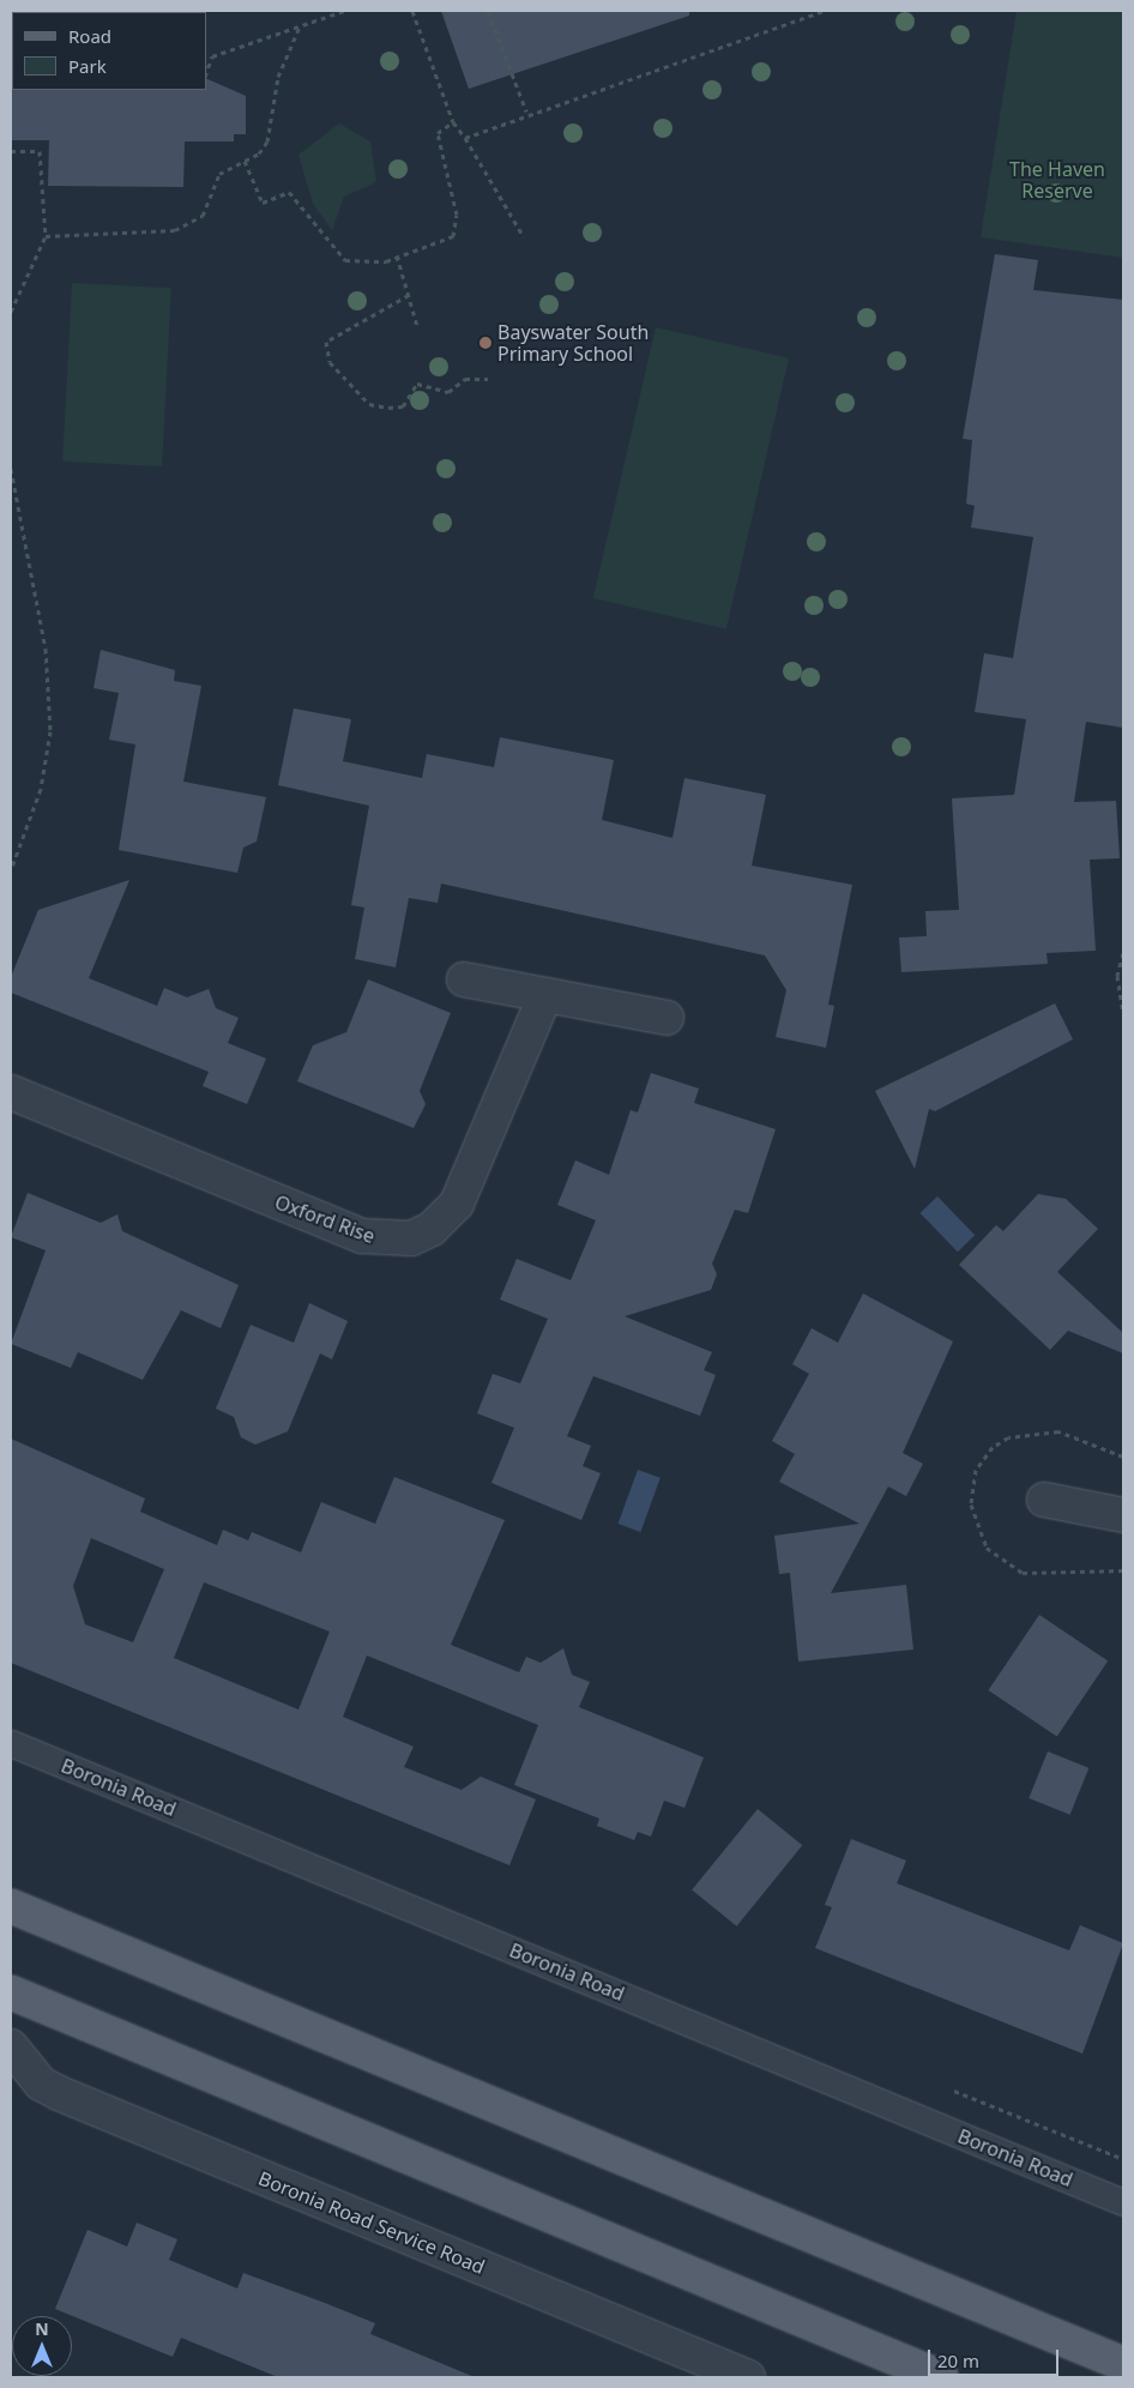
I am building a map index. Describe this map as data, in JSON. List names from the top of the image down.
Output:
{
  "streets": {
    "street": ["Oxford Rise", "Boronia Road Service Road"],
    "lane": ["Boronia Road"]
  },
  "parks": ["The Haven Reserve"],
  "places": ["Bayswater South Primary School"],
  "legend": ["Road", "Park"],
  "scale_bar": "20 m",
  "north": "top"
}
